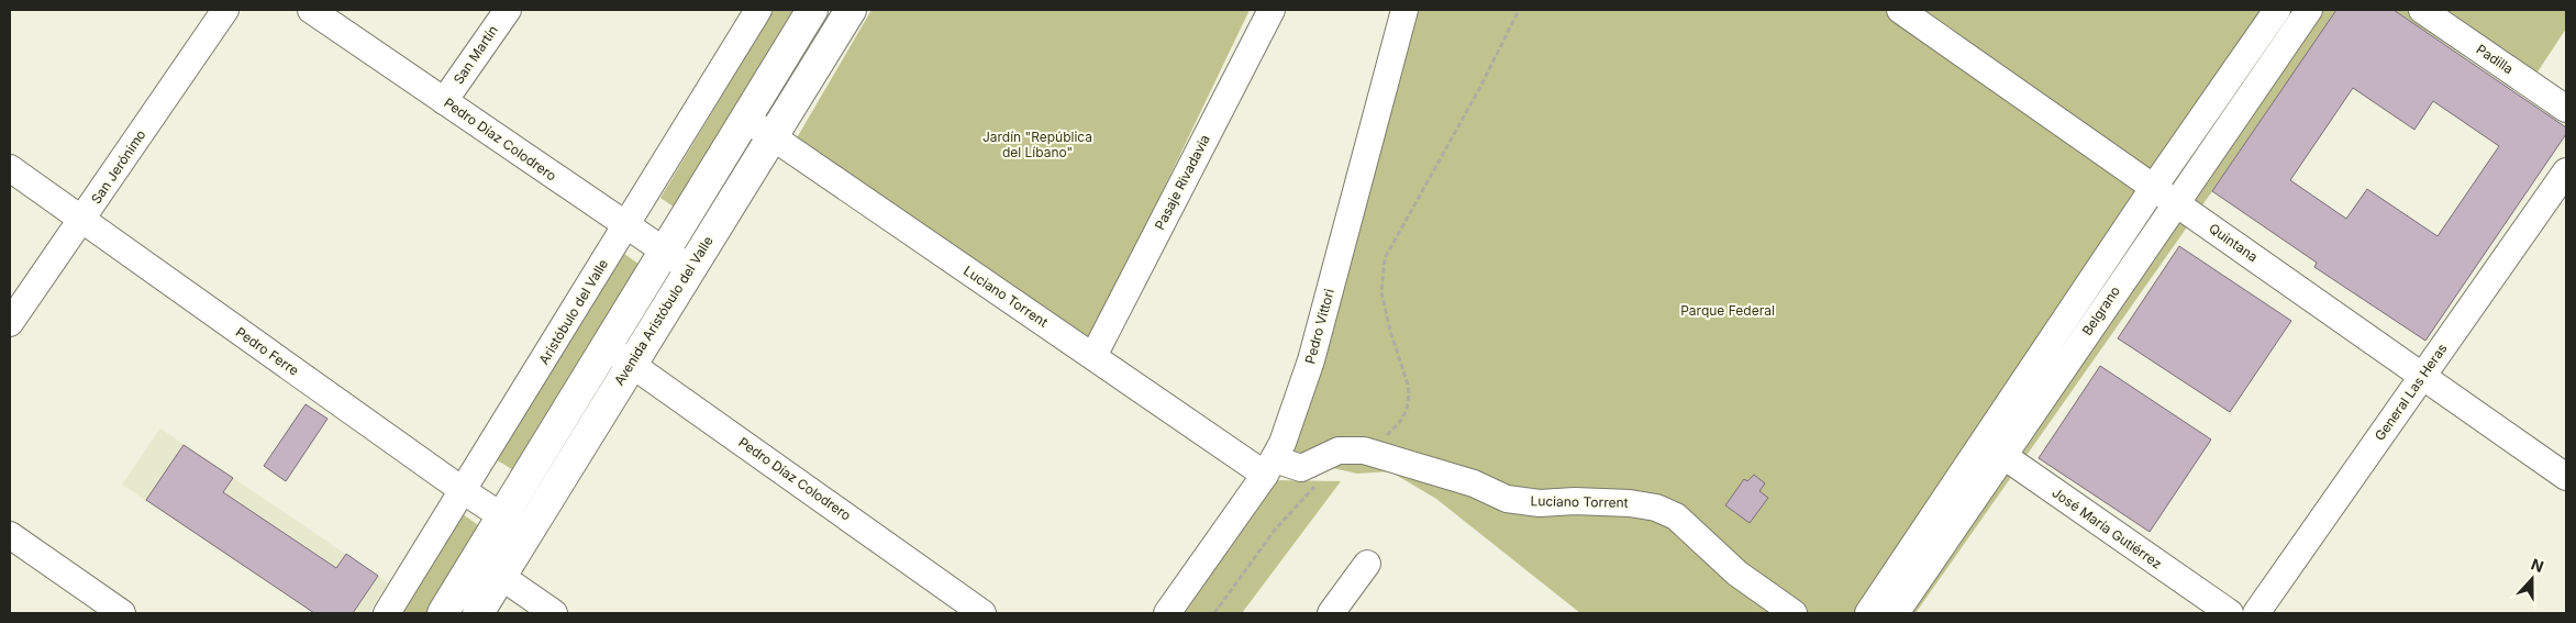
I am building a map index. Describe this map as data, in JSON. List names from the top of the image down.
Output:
{
  "streets": {
    "main road": ["Avenida Aristóbulo del Valle"],
    "street": [
      "San Martín",
      "Padilla",
      "Pedro Díaz Colodrero",
      "San Jerónimo",
      "Pasaje Rivadavia",
      "Quintana",
      "Luciano Torrent",
      "Belgrano",
      "Aristóbulo del Valle",
      "Pedro Vittori",
      "Pedro Ferre",
      "General Las Heras",
      "José María Gutiérrez"
    ]
  },
  "crossings": [
    ["San Martín", "Pedro Díaz Colodrero"],
    ["Pedro Díaz Colodrero", "Avenida Aristóbulo del Valle"],
    ["Pedro Díaz Colodrero", "Aristóbulo del Valle"],
    ["San Jerónimo", "Pedro Ferre"],
    ["Pasaje Rivadavia", "Luciano Torrent"],
    ["Quintana", "Belgrano"],
    ["Quintana", "General Las Heras"],
    ["Luciano Torrent", "Avenida Aristóbulo del Valle"],
    ["Luciano Torrent", "Pedro Vittori"],
    ["Avenida Aristóbulo del Valle", "Pedro Ferre"],
    ["Belgrano", "José María Gutiérrez"],
    ["Aristóbulo del Valle", "Pedro Ferre"]
  ],
  "parks": ["Jardín \"República del Líbano\"", "Parque Federal"],
  "north": "top"
}
